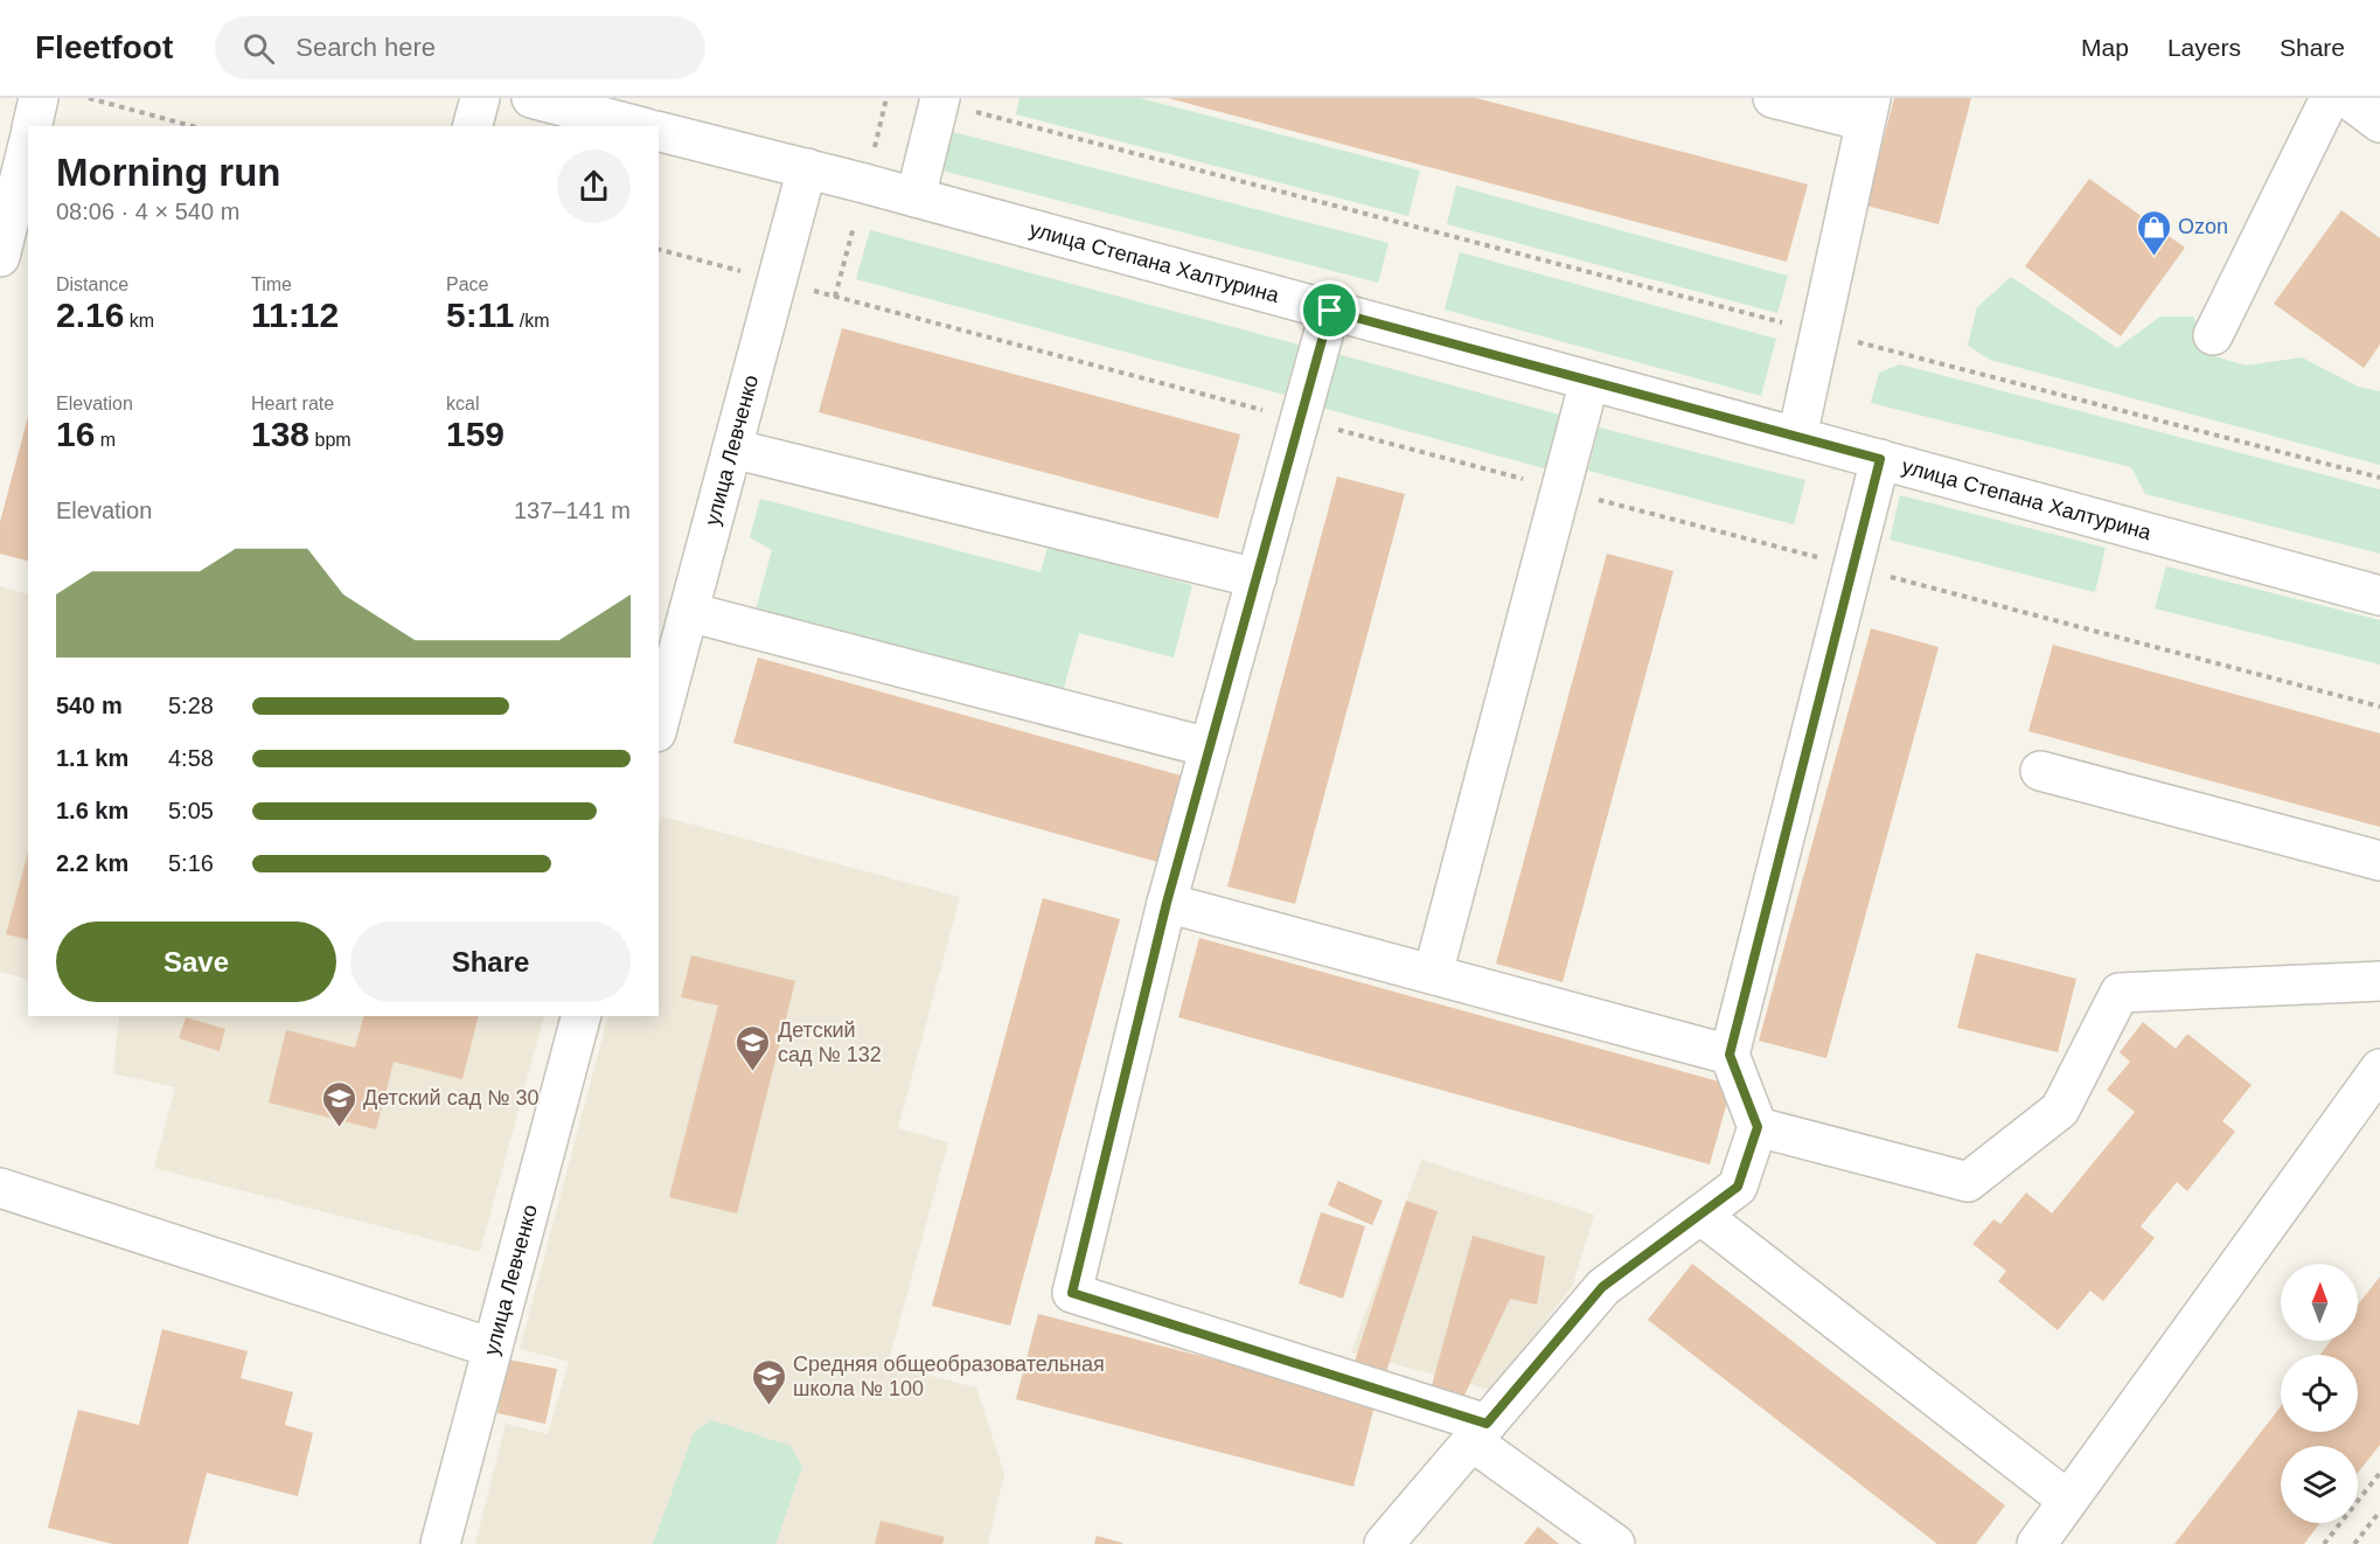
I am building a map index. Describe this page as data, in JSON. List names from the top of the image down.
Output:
{
  "streets": {
    "street": ["улица Степана Халтурина", "улица Левченко"]
  },
  "crossings": [
    ["улица Степана Халтурина", "улица Левченко"]
  ],
  "places": {
    "shop": ["Ozon"],
    "school or university": ["Детский сад № 132", "Детский сад № 30", "Средняя общеобразовательная школа № 100"]
  },
  "north": "top",
  "page": {
    "header": "Fleetfoot",
    "search": "Search here",
    "nav": ["Map", "Layers", "Share"],
    "heading": ["Morning run", "08:06 · 4 × 540 m"],
    "stats": [
      ["Distance", "2.16 km"],
      ["Time", "11:12"],
      ["Pace", "5:11 /km"],
      ["Elevation", "16 m"],
      ["Heart rate", "138 bpm"],
      ["kcal", "159"]
    ],
    "chart": ["Elevation", "137–141 m"],
    "list": [
      {
        "name": "540 m",
        "note": "5:28"
      },
      {
        "name": "1.1 km",
        "note": "4:58"
      },
      {
        "name": "1.6 km",
        "note": "5:05"
      },
      {
        "name": "2.2 km",
        "note": "5:16"
      }
    ],
    "buttons": ["Save", "Share"]
  }
}
